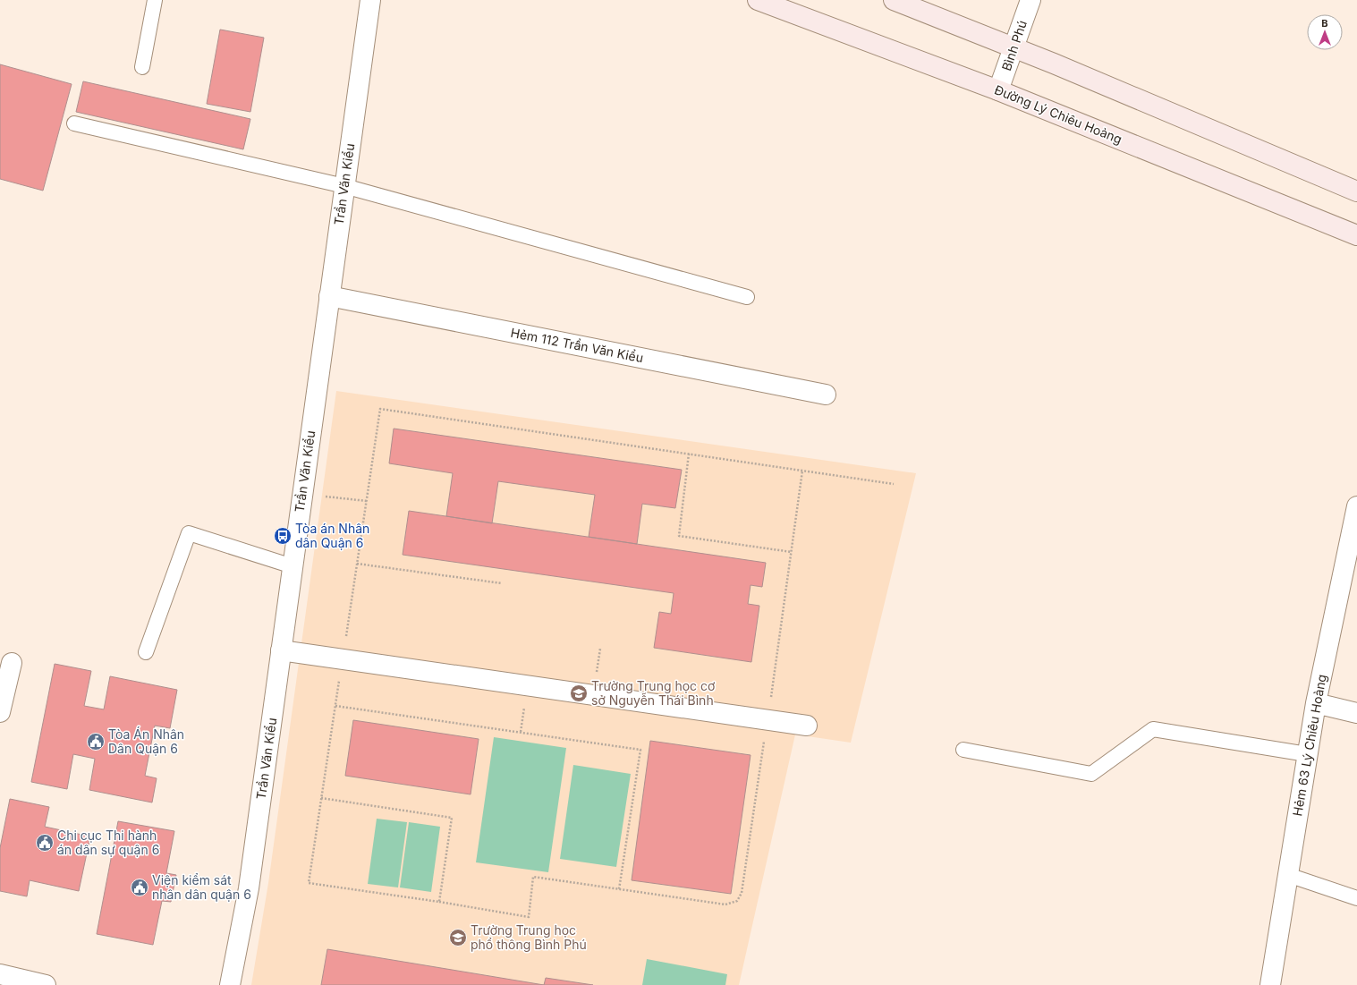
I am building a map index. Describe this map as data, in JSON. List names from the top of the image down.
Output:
{
  "streets": {
    "main road": ["Đường Lý Chiêu Hoàng"],
    "street": [
      "Bình Phú",
      "Trần Văn Kiểu",
      "Hẻm 112 Trần Văn Kiểu",
      "Hẻm 63 Lý Chiêu Hoàng"
    ]
  },
  "crossings": [
    ["Bình Phú", "Đường Lý Chiêu Hoàng"],
    ["Trần Văn Kiểu", "Hẻm 112 Trần Văn Kiểu"]
  ],
  "places": {
    "bus stop": ["Tòa án Nhân dân Quận 6"],
    "school or university": ["Trường Trung học cơ sở Nguyễn Thái Bình", "Trường Trung học phổ thông Bình Phú"],
    "public building": ["Tòa Án Nhân Dân Quận 6", "Chi cục Thi hành án dân sự quận 6", "Viện kiểm sát nhân dân quận 6"]
  },
  "north": "top"
}
